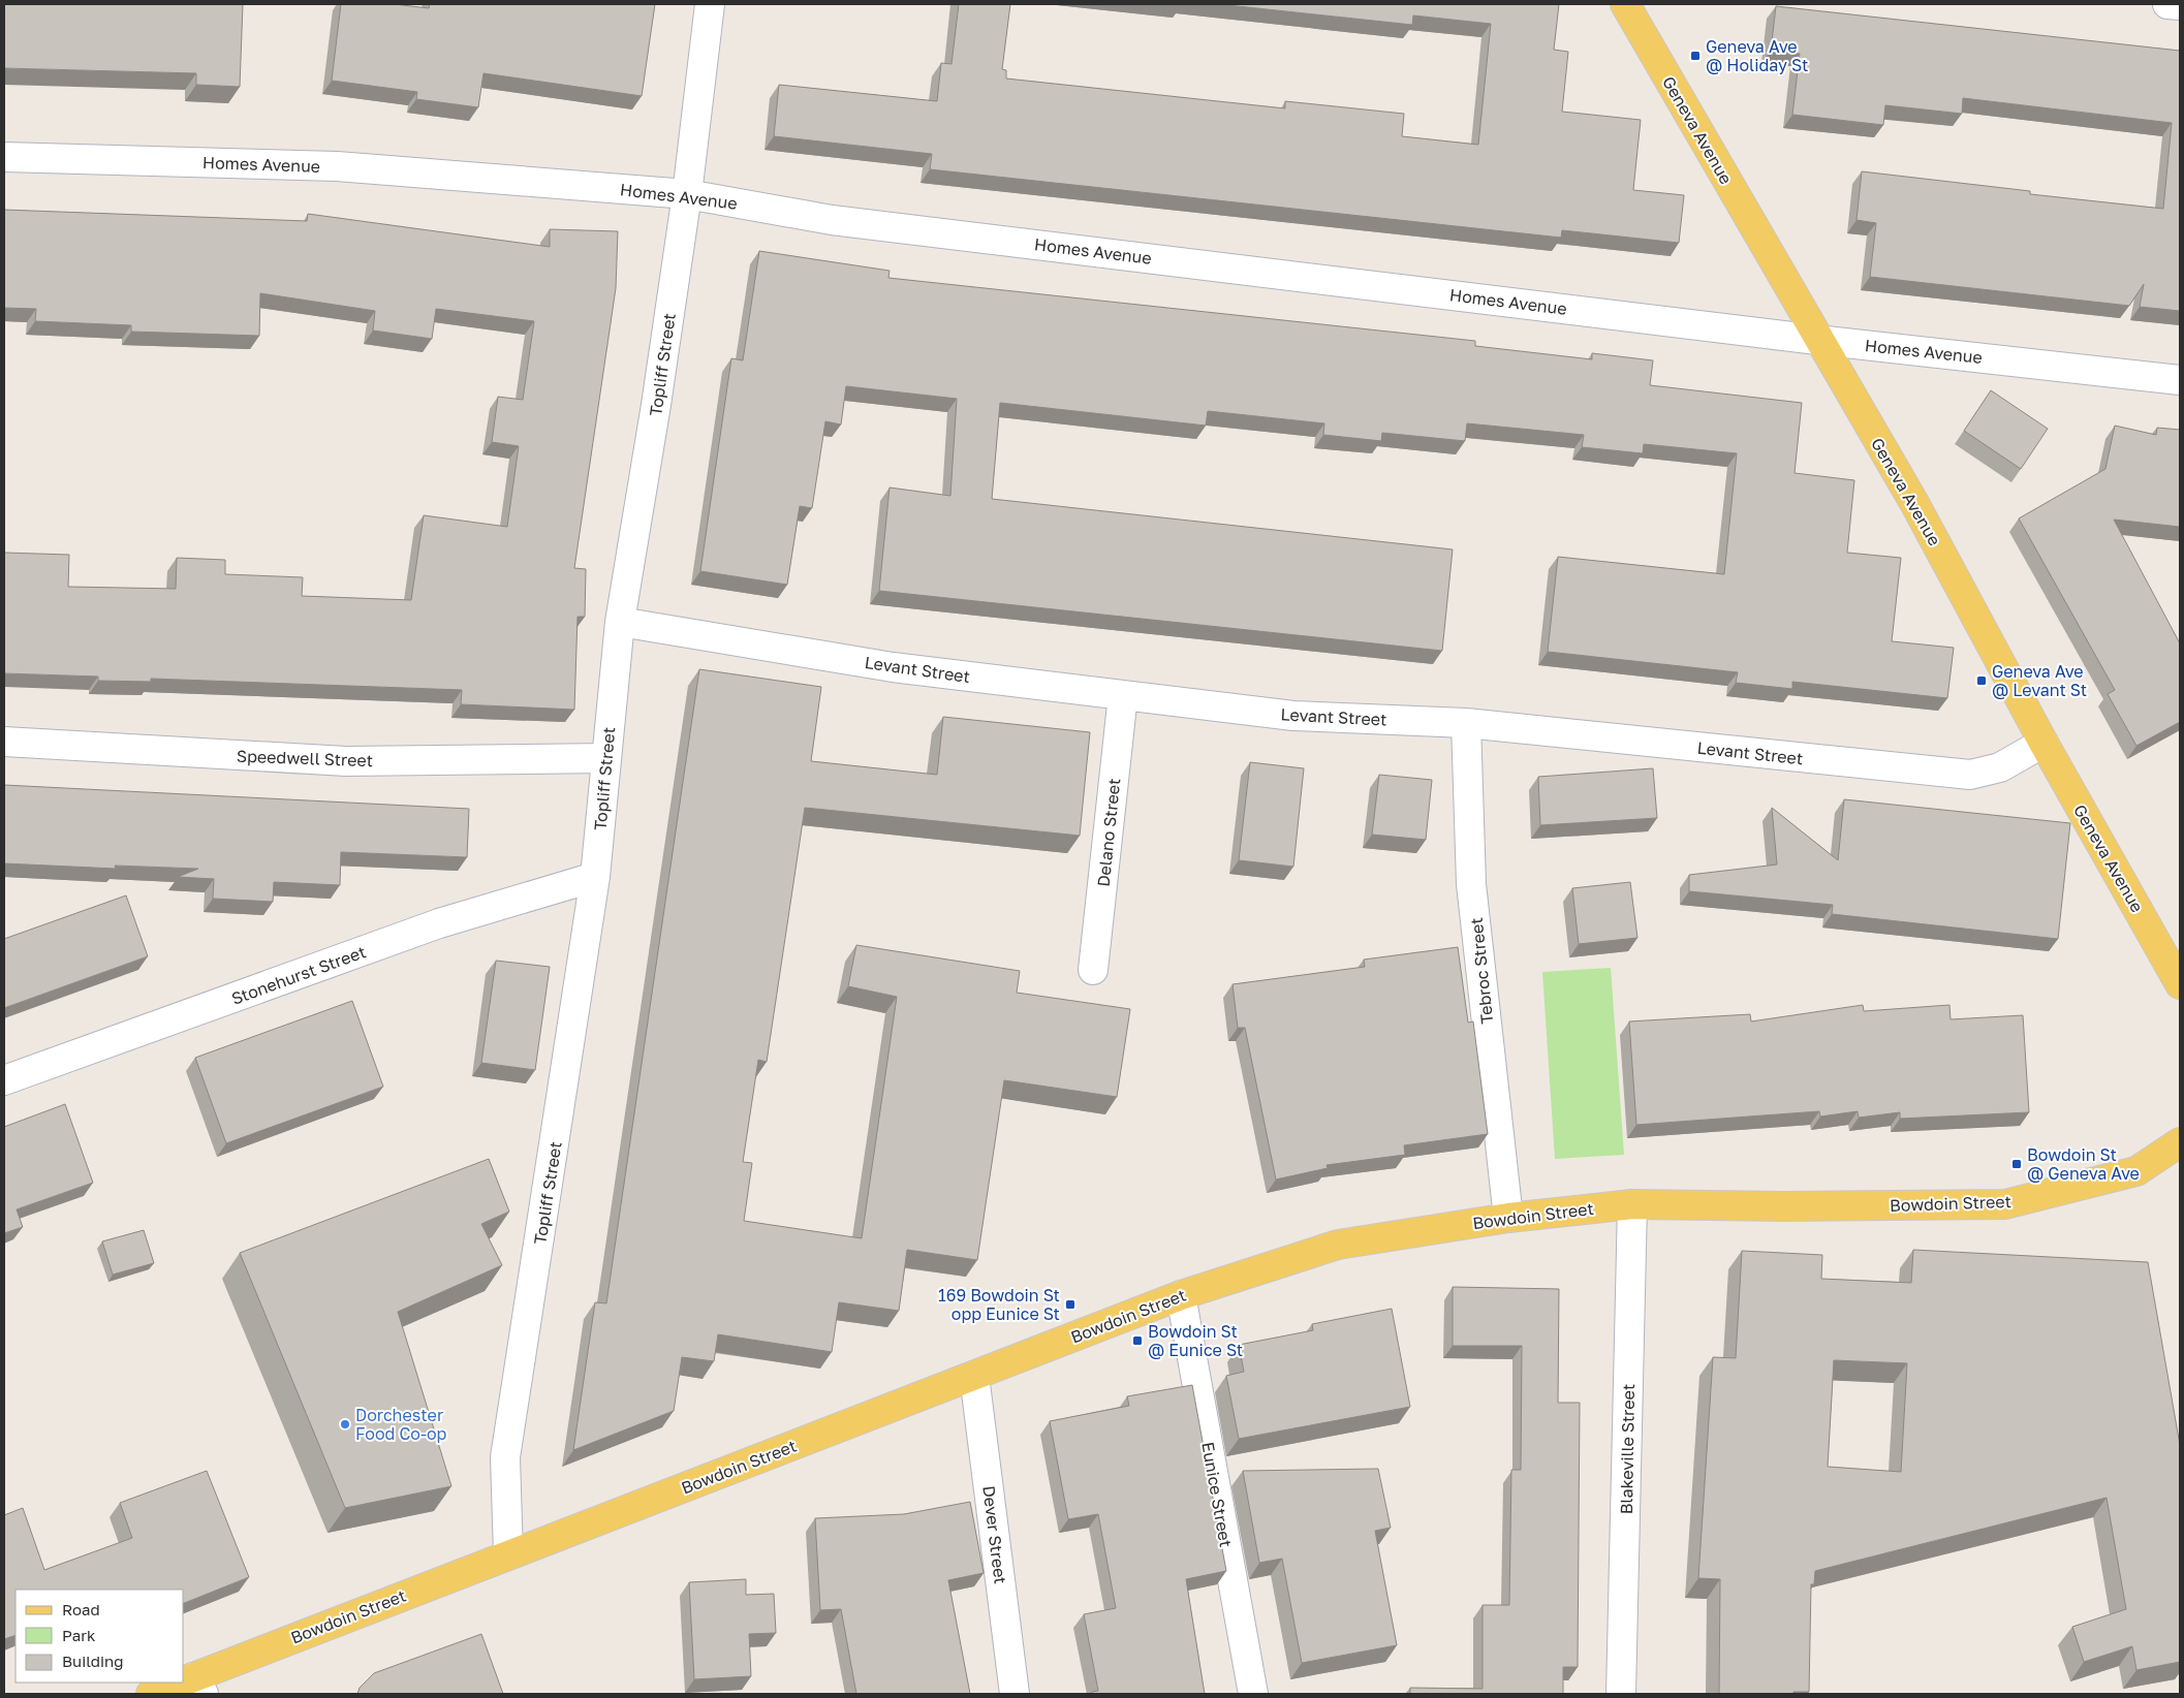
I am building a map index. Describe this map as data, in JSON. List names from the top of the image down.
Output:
{
  "streets": {
    "main road": ["Geneva Avenue", "Bowdoin Street"],
    "street": [
      "Homes Avenue",
      "Topliff Street",
      "Levant Street",
      "Speedwell Street",
      "Delano Street",
      "Tebroc Street",
      "Stonehurst Street",
      "Blakeville Street",
      "Eunice Street",
      "Dever Street"
    ]
  },
  "crossings": [
    ["Geneva Avenue", "Homes Avenue"],
    ["Geneva Avenue", "Levant Street"],
    ["Homes Avenue", "Topliff Street"],
    ["Topliff Street", "Levant Street"],
    ["Topliff Street", "Speedwell Street"],
    ["Topliff Street", "Stonehurst Street"],
    ["Topliff Street", "Bowdoin Street"],
    ["Levant Street", "Delano Street"],
    ["Levant Street", "Tebroc Street"],
    ["Tebroc Street", "Bowdoin Street"],
    ["Bowdoin Street", "Blakeville Street"],
    ["Bowdoin Street", "Eunice Street"],
    ["Bowdoin Street", "Dever Street"]
  ],
  "places": {
    "transit": [
      "Geneva Ave @ Holiday St",
      "Geneva Ave @ Levant St",
      "Bowdoin St @ Geneva Ave",
      "169 Bowdoin St opp Eunice St",
      "Bowdoin St @ Eunice St"
    ],
    "other": ["Dorchester Food Co-op"]
  },
  "legend": ["Road", "Park", "Building"]
}
